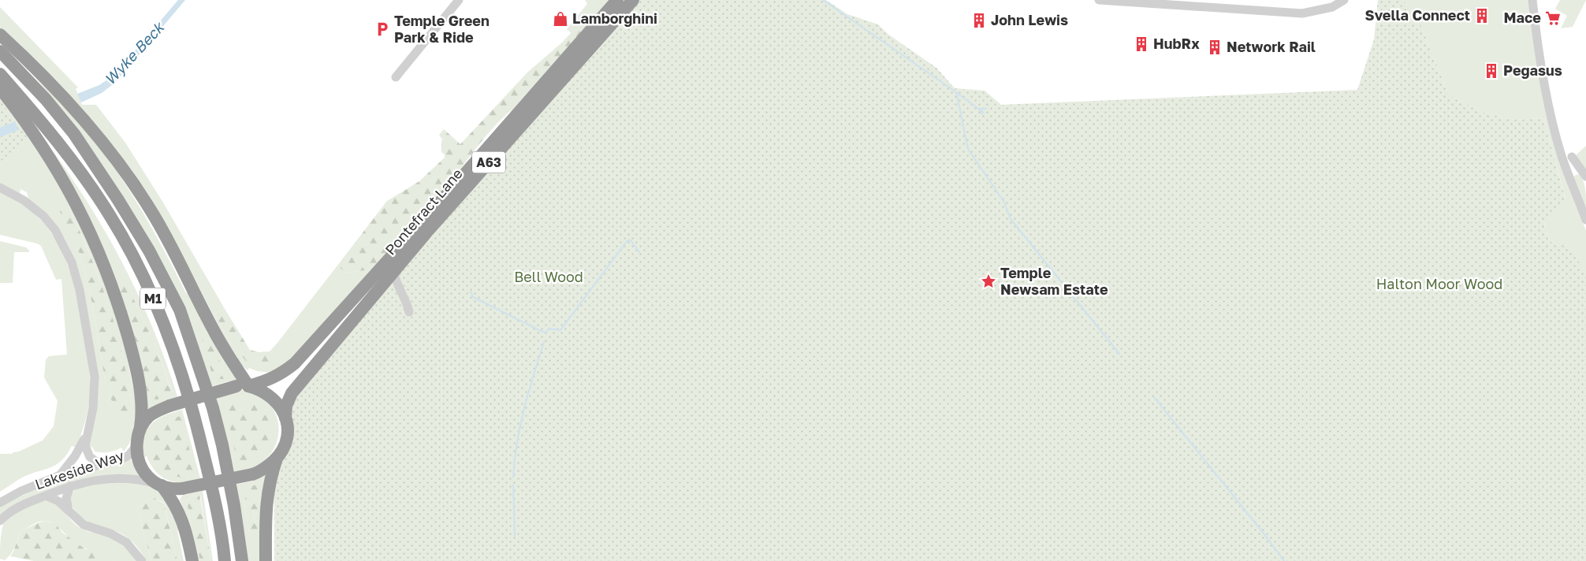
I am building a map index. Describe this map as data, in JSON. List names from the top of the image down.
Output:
{
  "streets": {
    "highway": ["A63", "Pontefract Lane", "M1"],
    "street": ["Lakeside Way"]
  },
  "crossings": [
    ["Pontefract Lane", "M1"],
    ["Pontefract Lane", "Lakeside Way"],
    ["M1", "Lakeside Way"]
  ],
  "water": ["Wyke Beck"],
  "parks": ["Bell Wood", "Halton Moor Wood"],
  "places": {
    "building": [
      "Svella Connect",
      "John Lewis",
      "HubRx",
      "Network Rail",
      "Pegasus"
    ],
    "supermarket": ["Mace"],
    "shop": ["Lamborghini"],
    "parking": ["Temple Green Park & Ride"],
    "place": ["Temple Newsam Estate"]
  }
}
